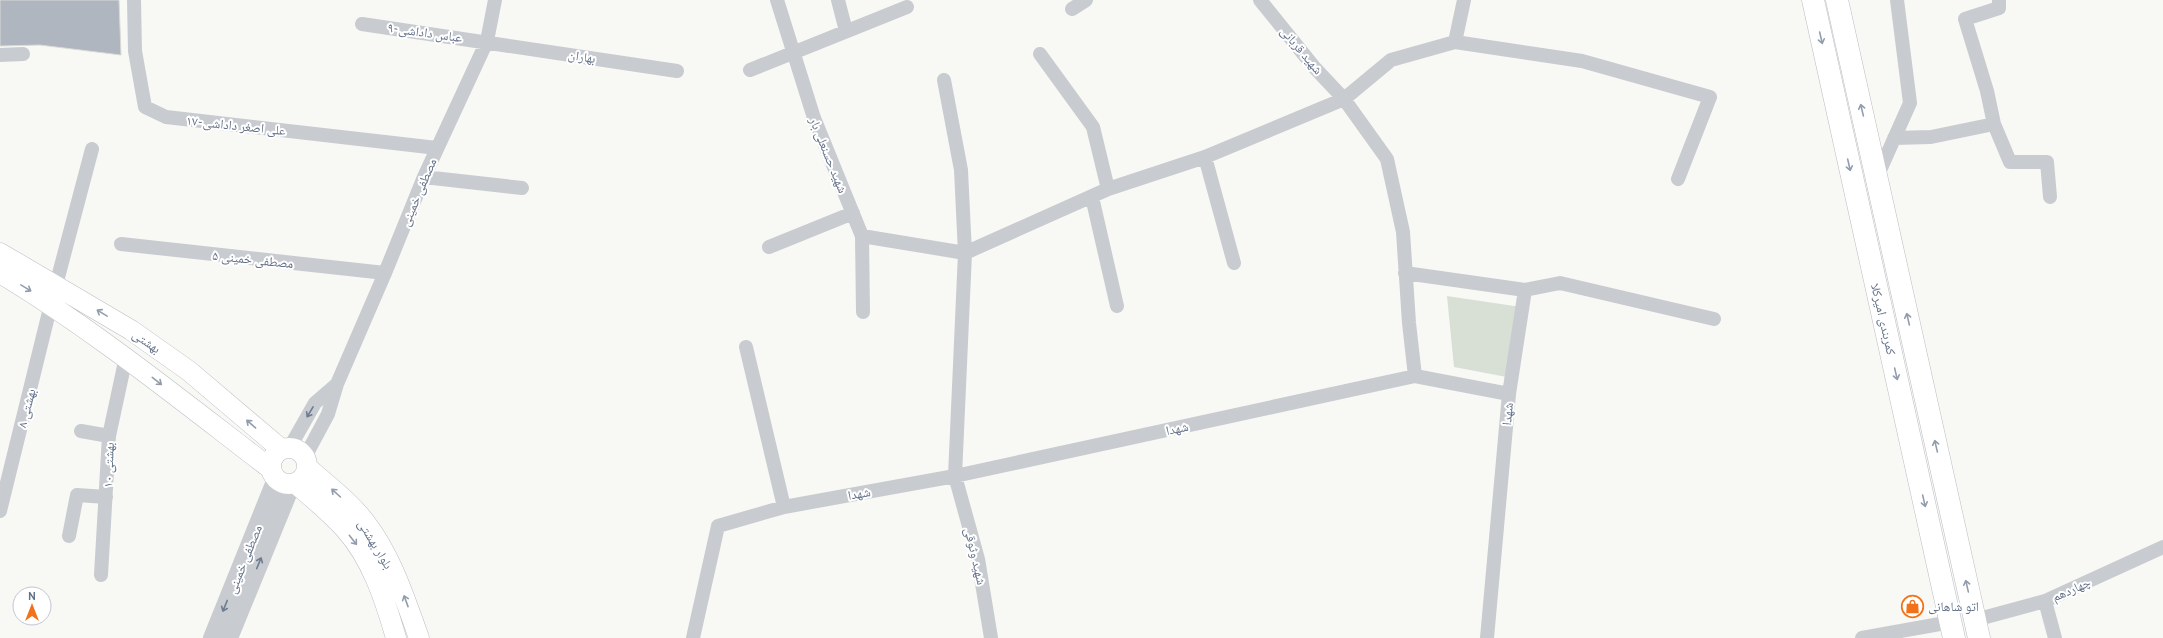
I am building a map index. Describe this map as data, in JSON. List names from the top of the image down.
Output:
{
  "streets": {
    "highway": ["کمربندی امیرکلا"],
    "main road": ["بهشتی", "بلوار بهشتی"],
    "street": [
      "عباس داداشی-۹",
      "شهید قربانی",
      "بهاران",
      "علی اصغر داداشی-۱۷",
      "شهید حسنعلی بار",
      "مصطفی خمینی",
      "مصطفی خمینی ۵",
      "بهشتی ۸",
      "شهدا",
      "بهشتی ۱۰",
      "شهید وثوقی",
      "چهاردهم"
    ]
  },
  "crossings": [
    ["عباس داداشی-۹", "بهاران"],
    ["عباس داداشی-۹", "مصطفی خمینی"],
    ["شهید قربانی", "شهدا"],
    ["بهاران", "مصطفی خمینی"],
    ["علی اصغر داداشی-۱۷", "مصطفی خمینی"],
    ["مصطفی خمینی", "مصطفی خمینی ۵"],
    ["مصطفی خمینی", "بهشتی"],
    ["مصطفی خمینی", "بلوار بهشتی"],
    ["کمربندی امیرکلا", "چهاردهم"],
    ["بهشتی", "بهشتی ۸"],
    ["بهشتی", "بهشتی ۱۰"],
    ["بهشتی", "بلوار بهشتی"],
    ["شهدا", "شهید وثوقی"]
  ],
  "places": {
    "shop": ["اتو شاهانی"]
  },
  "north": "top"
}
